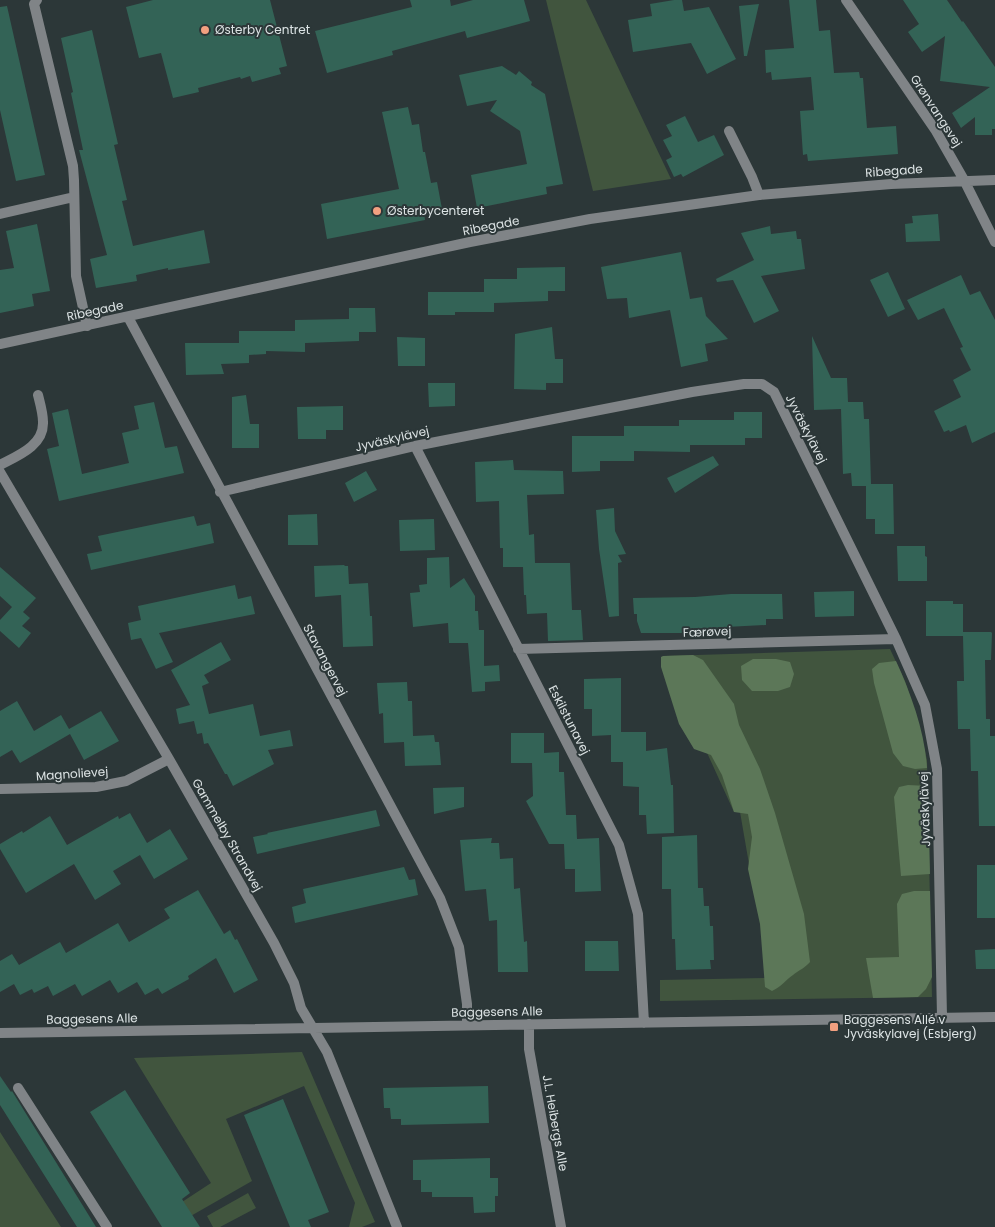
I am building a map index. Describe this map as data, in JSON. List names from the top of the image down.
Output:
{
  "streets": {
    "street": [
      "Grønvangsvej",
      "Ribegade",
      "Jyväskylävej",
      "Færøvej",
      "Stavangervej",
      "Eskilstunavej",
      "Magnolievej",
      "Gammelby Strandvej",
      "Baggesens Alle",
      "J.L. Heibergs Alle"
    ]
  },
  "crossings": [
    ["Grønvangsvej", "Ribegade"],
    ["Ribegade", "Stavangervej"],
    ["Jyväskylävej", "Færøvej"],
    ["Jyväskylävej", "Stavangervej"],
    ["Jyväskylävej", "Eskilstunavej"],
    ["Jyväskylävej", "Baggesens Alle"],
    ["Færøvej", "Eskilstunavej"],
    ["Stavangervej", "Baggesens Alle"],
    ["Eskilstunavej", "Baggesens Alle"],
    ["Magnolievej", "Gammelby Strandvej"],
    ["Gammelby Strandvej", "Baggesens Alle"],
    ["Baggesens Alle", "J.L. Heibergs Alle"]
  ],
  "places": {
    "other": ["Østerby Centret", "Østerbycenteret"],
    "transit": ["Baggesens Allé v Jyväskylavej (Esbjerg)"]
  }
}
